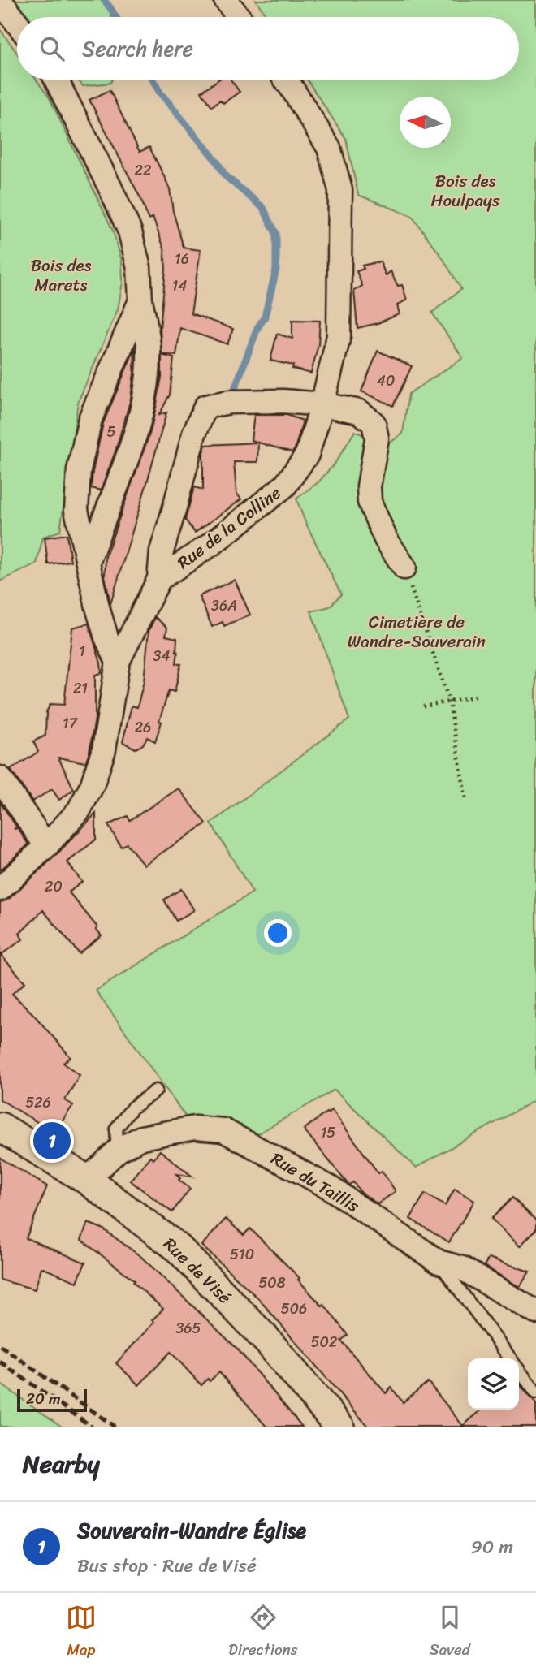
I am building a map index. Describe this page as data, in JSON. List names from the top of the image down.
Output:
{
  "streets": {
    "street": ["Rue de la Colline", "Rue du Taillis", "Rue de Visé"]
  },
  "crossings": [
    ["Rue du Taillis", "Rue de Visé"]
  ],
  "parks": ["Bois des Houlpays", "Bois des Marets", "Cimetière de Wandre-Souverain"],
  "house_numbers": [
    "22",
    "16",
    "14",
    "40",
    "5",
    "36A",
    "1",
    "34",
    "21",
    "17",
    "26",
    "20",
    "526",
    "15",
    "510",
    "508",
    "506",
    "365",
    "502"
  ],
  "scale_bar": "20 m",
  "north": "left",
  "page": {
    "search": "Search here",
    "pins": "1",
    "scale": "20 m",
    "heading": "Nearby",
    "list": [
      {
        "mark": "1",
        "name": "Souverain-Wandre Église",
        "note": "Bus stop · Rue de Visé",
        "value": "90 m"
      }
    ],
    "nav": ["Map", "Directions", "Saved"]
  }
}
